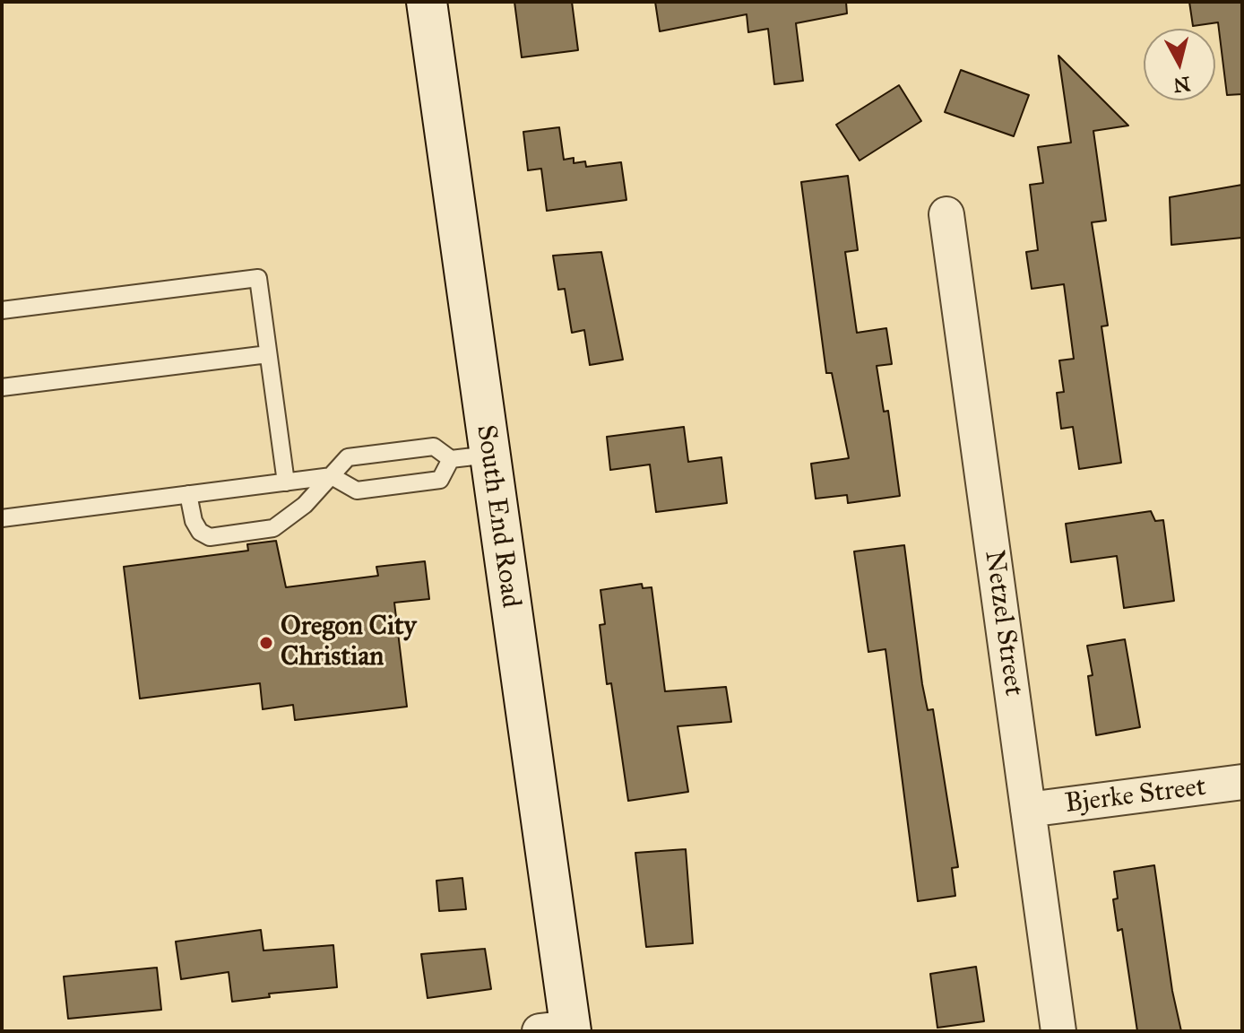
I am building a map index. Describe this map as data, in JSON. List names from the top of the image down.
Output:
{
  "streets": {
    "main road": ["South End Road"],
    "street": ["Netzel Street", "Bjerke Street"]
  },
  "crossings": [
    ["Netzel Street", "Bjerke Street"]
  ],
  "places": ["Oregon City Christian"],
  "north": "bottom"
}
